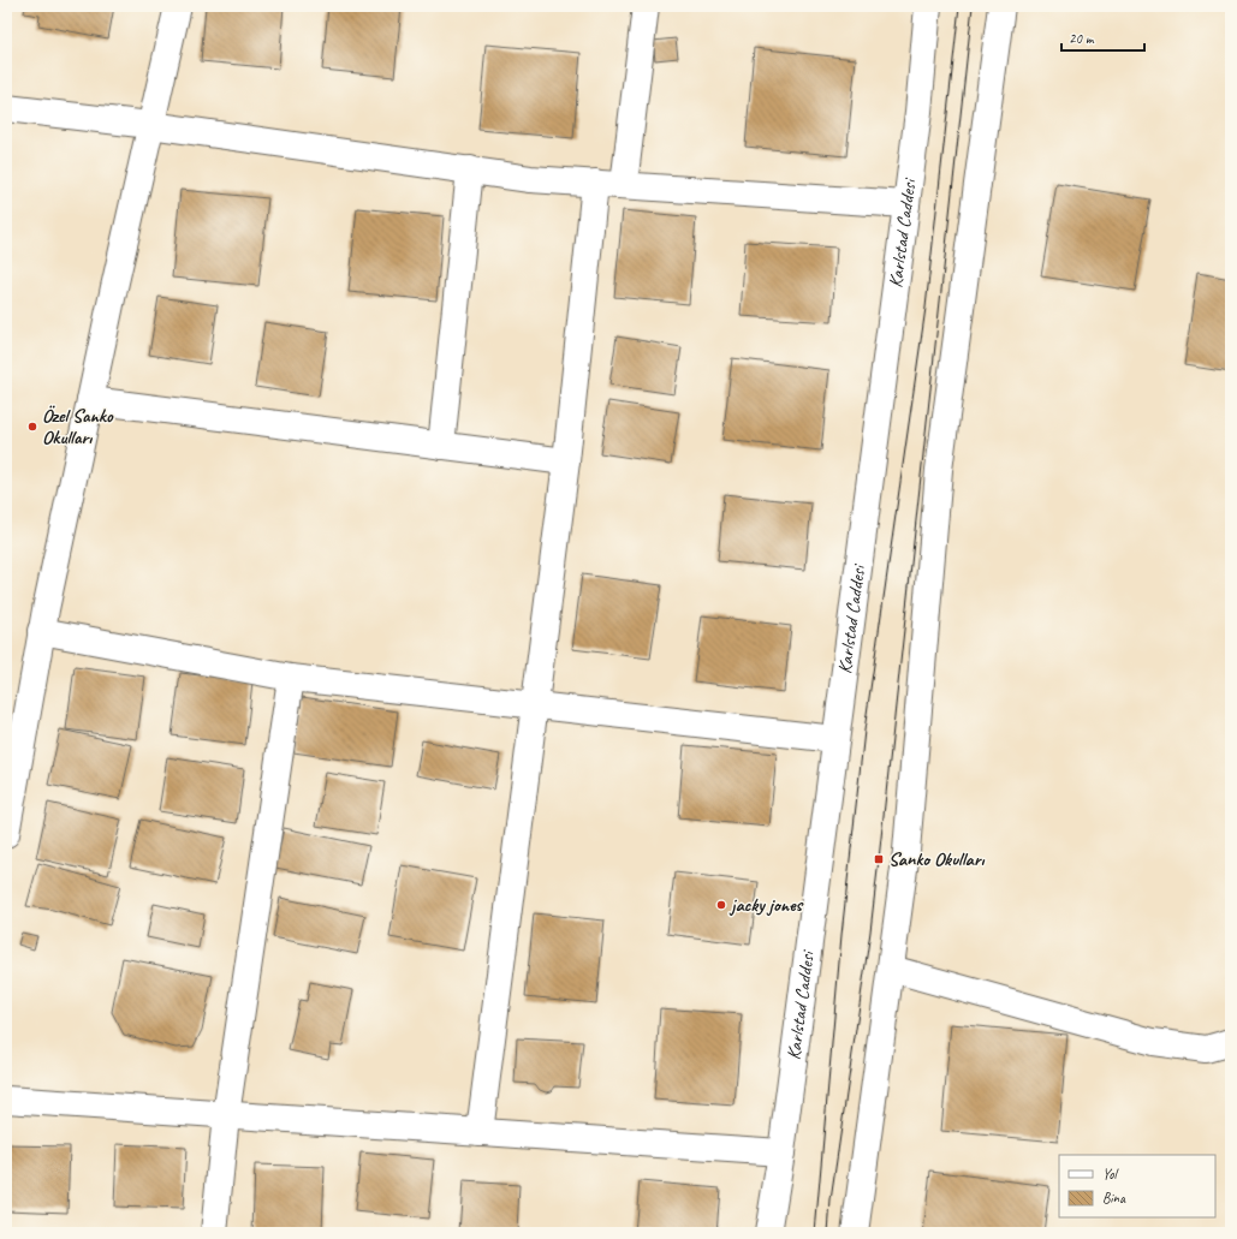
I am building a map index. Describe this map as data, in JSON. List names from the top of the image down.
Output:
{
  "streets": {
    "street": ["Karlstad Caddesi"]
  },
  "places": {
    "other": ["Özel Sanko Okulları", "jacky jones"],
    "transit": ["Sanko Okulları"]
  },
  "legend": ["Yol", "Bina"],
  "scale_bar": "20 m"
}
